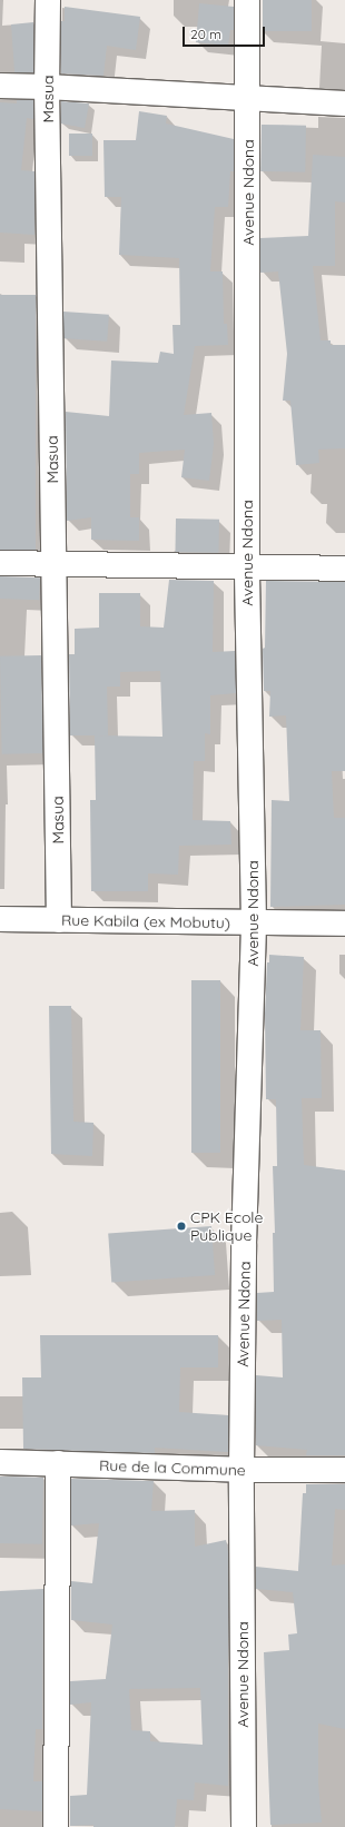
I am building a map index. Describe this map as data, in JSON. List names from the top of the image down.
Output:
{
  "streets": {
    "street": [
      "Masua",
      "Avenue Ndona",
      "Rue Kabila (ex Mobutu)",
      "Rue de la Commune"
    ]
  },
  "crossings": [
    ["Masua", "Rue Kabila (ex Mobutu)"],
    ["Avenue Ndona", "Rue Kabila (ex Mobutu)"],
    ["Avenue Ndona", "Rue de la Commune"]
  ],
  "places": ["CPK Ecole Publique"],
  "scale_bar": "20 m"
}
